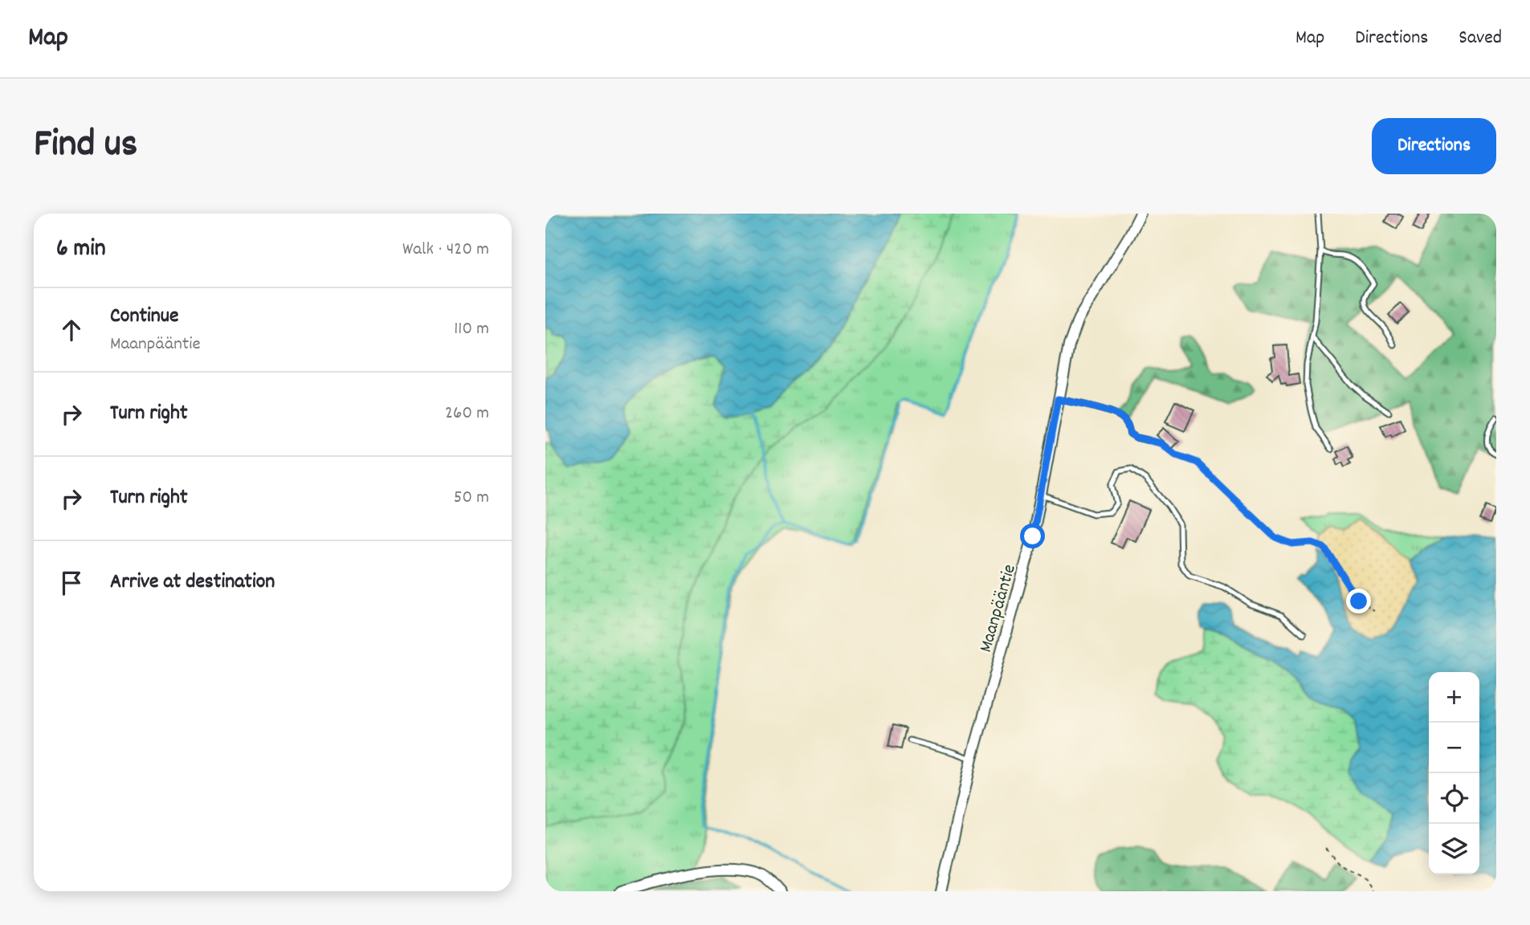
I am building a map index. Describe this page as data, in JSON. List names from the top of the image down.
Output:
{
  "streets": {
    "street": ["Maanpääntie"]
  },
  "page": {
    "header": "Map",
    "nav": ["Map", "Directions", "Saved"],
    "title": "Find us",
    "buttons": "Directions",
    "heading": ["6 min", "Walk · 420 m"],
    "list": [
      ["Continue", "Maanpääntie", "110 m"],
      ["Turn right", "260 m"],
      ["Turn right", "50 m"],
      "Arrive at destination"
    ],
    "map_buttons": ["+", "−"]
  }
}
